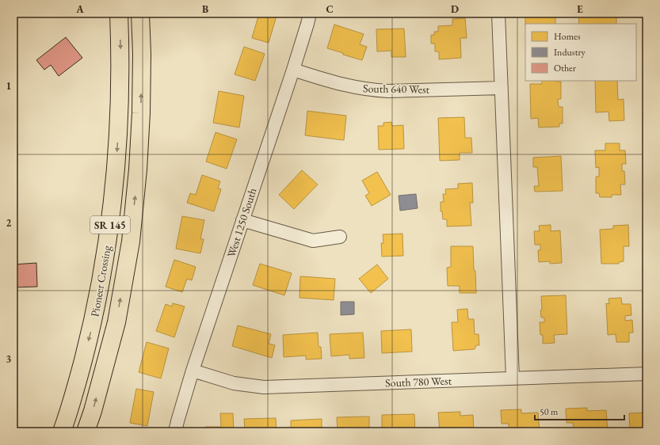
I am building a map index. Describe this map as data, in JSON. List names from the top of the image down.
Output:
{
  "streets": {
    "highway": ["SR 145", "Pioneer Crossing"],
    "street": ["South 640 West", "West 1250 South", "South 780 West"]
  },
  "crossings": [
    ["South 640 West", "West 1250 South"],
    ["West 1250 South", "South 780 West"]
  ],
  "legend": ["Homes", "Industry", "Other"],
  "scale_bar": "50 m",
  "grid": {
    "columns": [
      "A",
      "B",
      "C",
      "D",
      "E"
    ],
    "rows": ["1", "2", "3"]
  }
}
